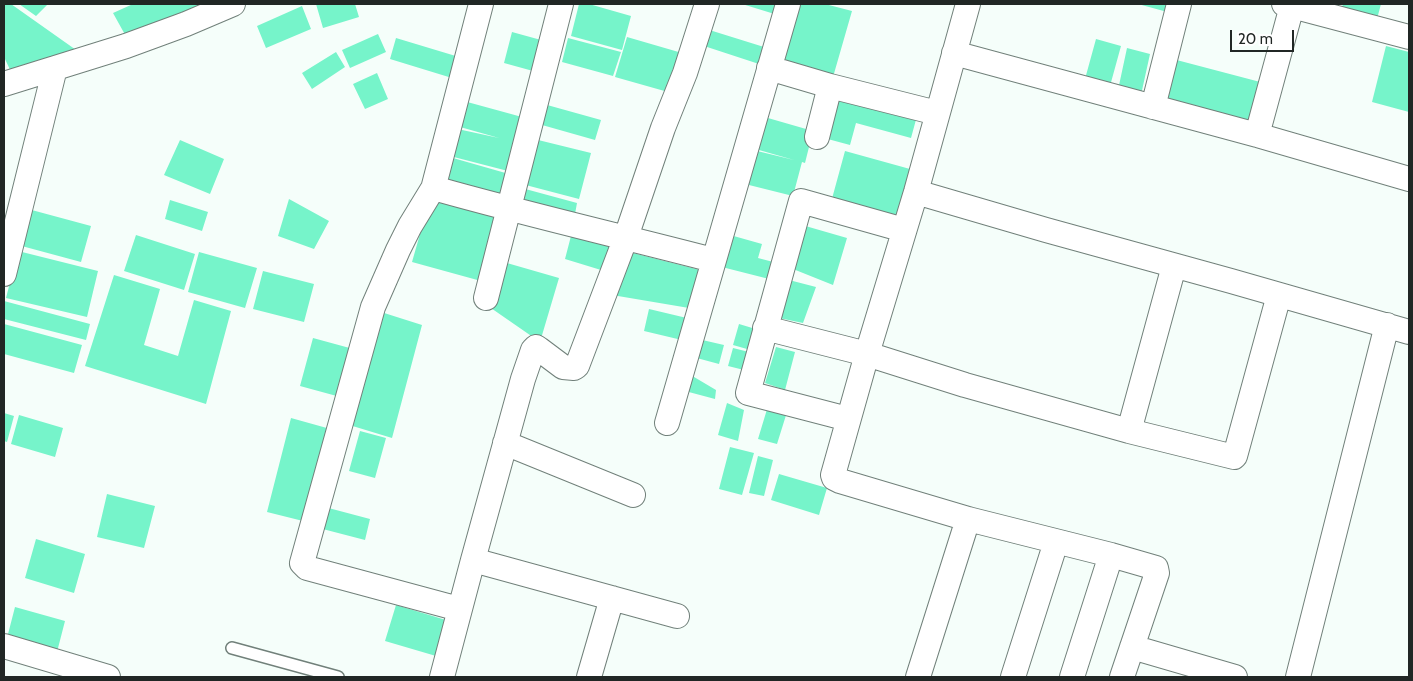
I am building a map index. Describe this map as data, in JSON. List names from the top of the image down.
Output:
{
  "scale_bar": "20 m"
}
